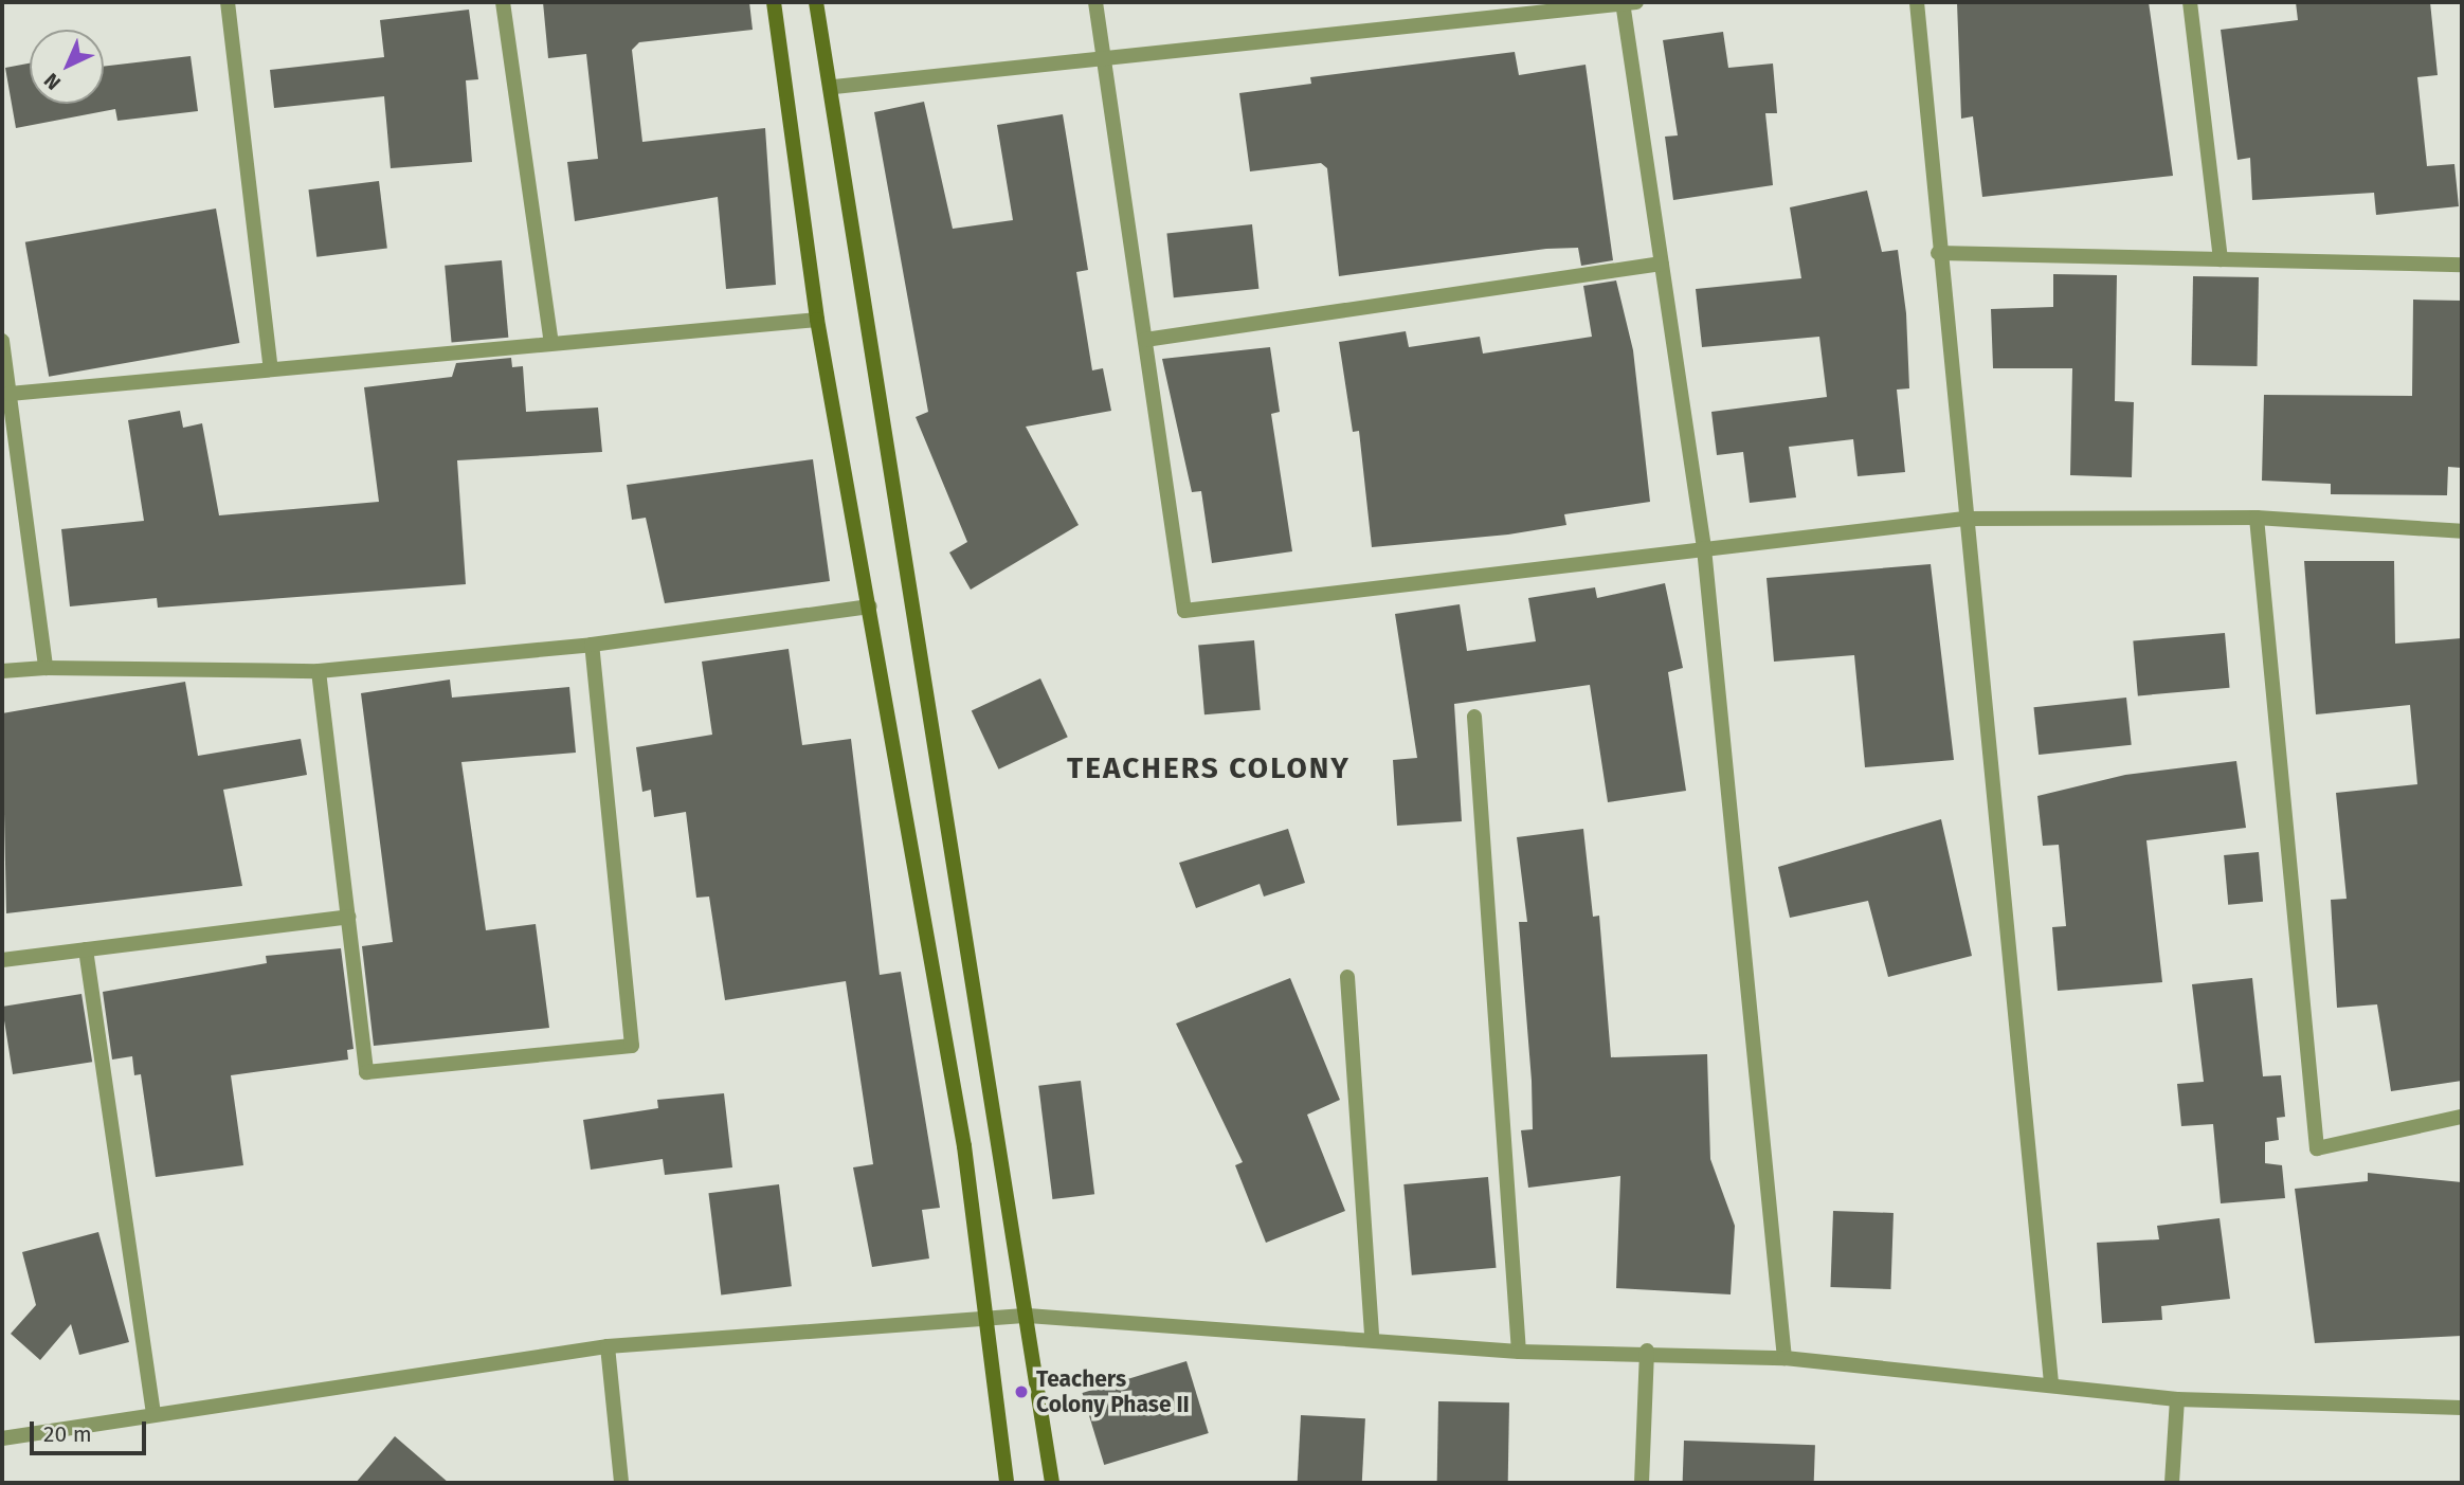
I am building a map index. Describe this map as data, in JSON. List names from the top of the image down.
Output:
{
  "districts": ["TEACHERS COLONY"],
  "places": ["Teachers Colony Phase II"],
  "scale_bar": "20 m",
  "north": "bottom left"
}
